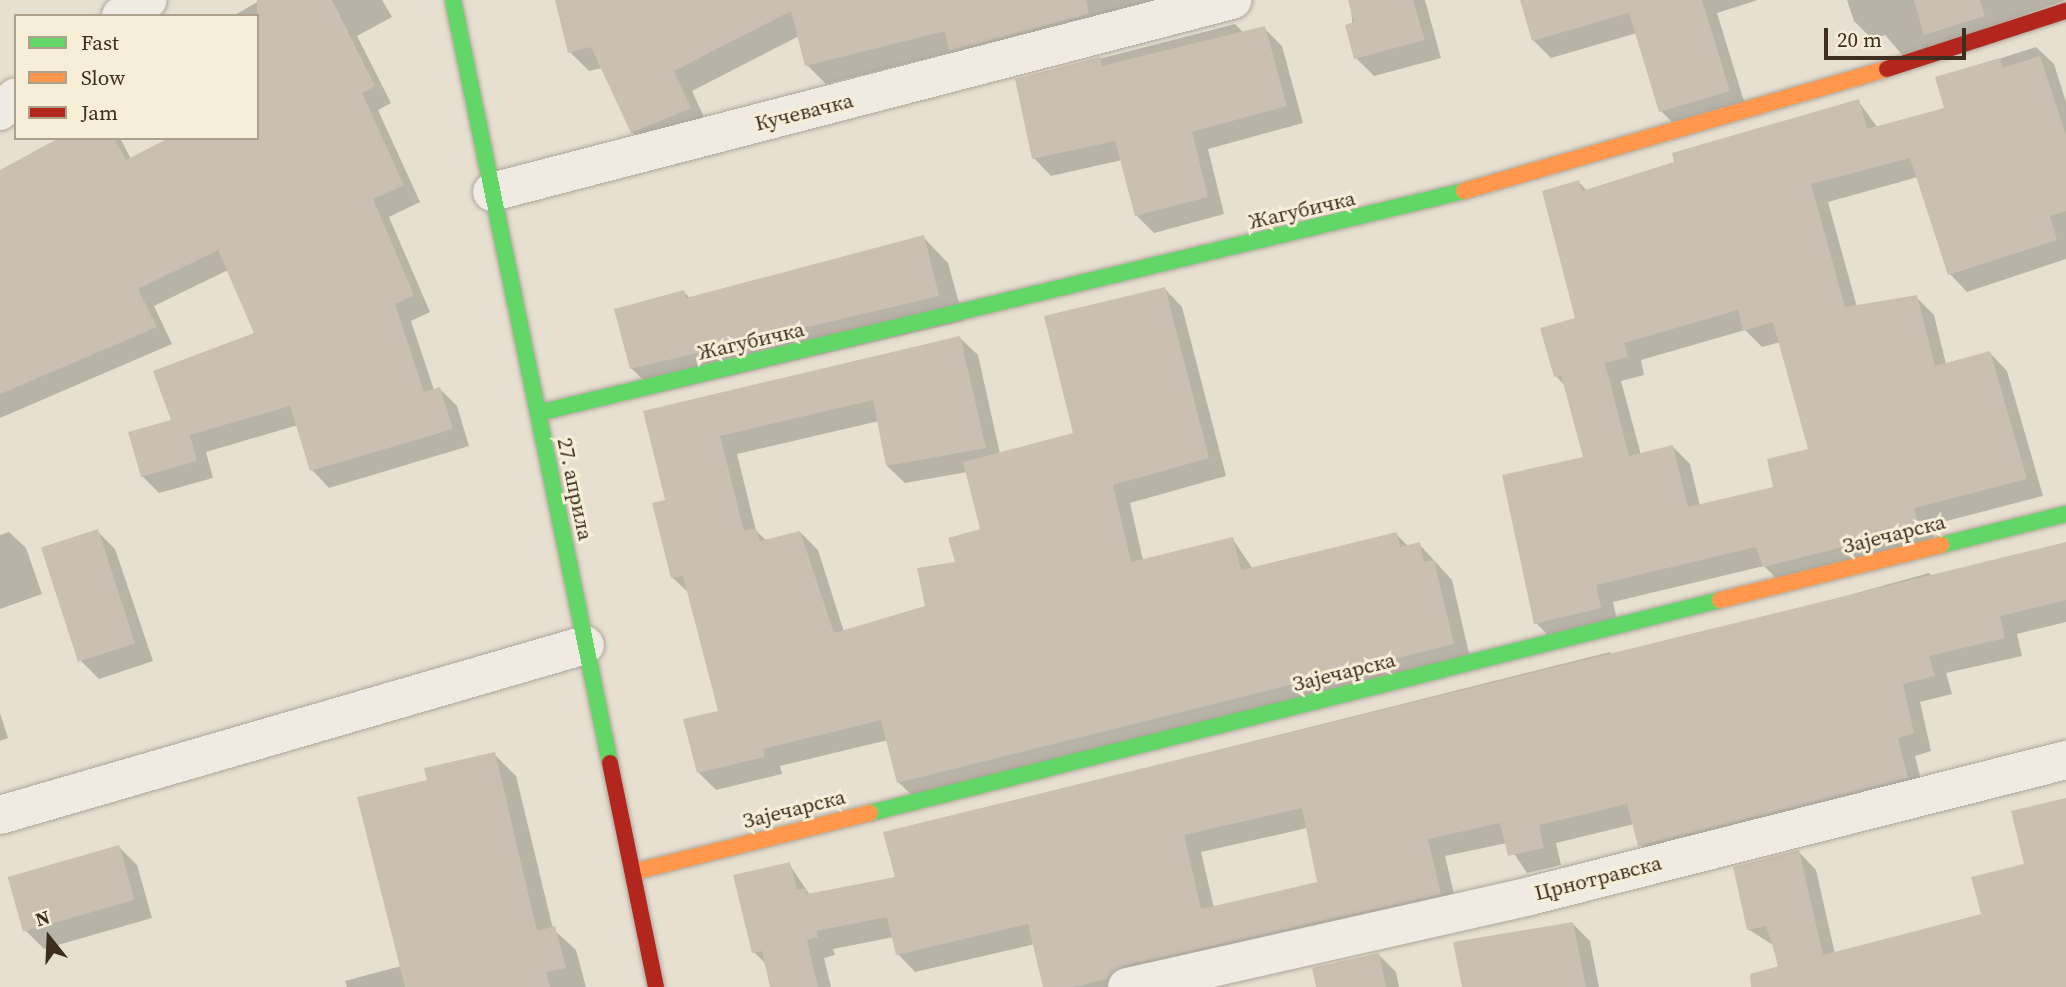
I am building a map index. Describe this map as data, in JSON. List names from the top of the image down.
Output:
{
  "streets": {
    "street": [
      "Кучевачка",
      "Жагубичка",
      "27. априла",
      "Зајечарска",
      "Црнотравска"
    ]
  },
  "crossings": [
    ["Кучевачка", "27. априла"],
    ["Жагубичка", "27. априла"],
    ["27. априла", "Зајечарска"]
  ],
  "legend": ["Fast", "Slow", "Jam"],
  "scale_bar": "20 m",
  "north": "top"
}
